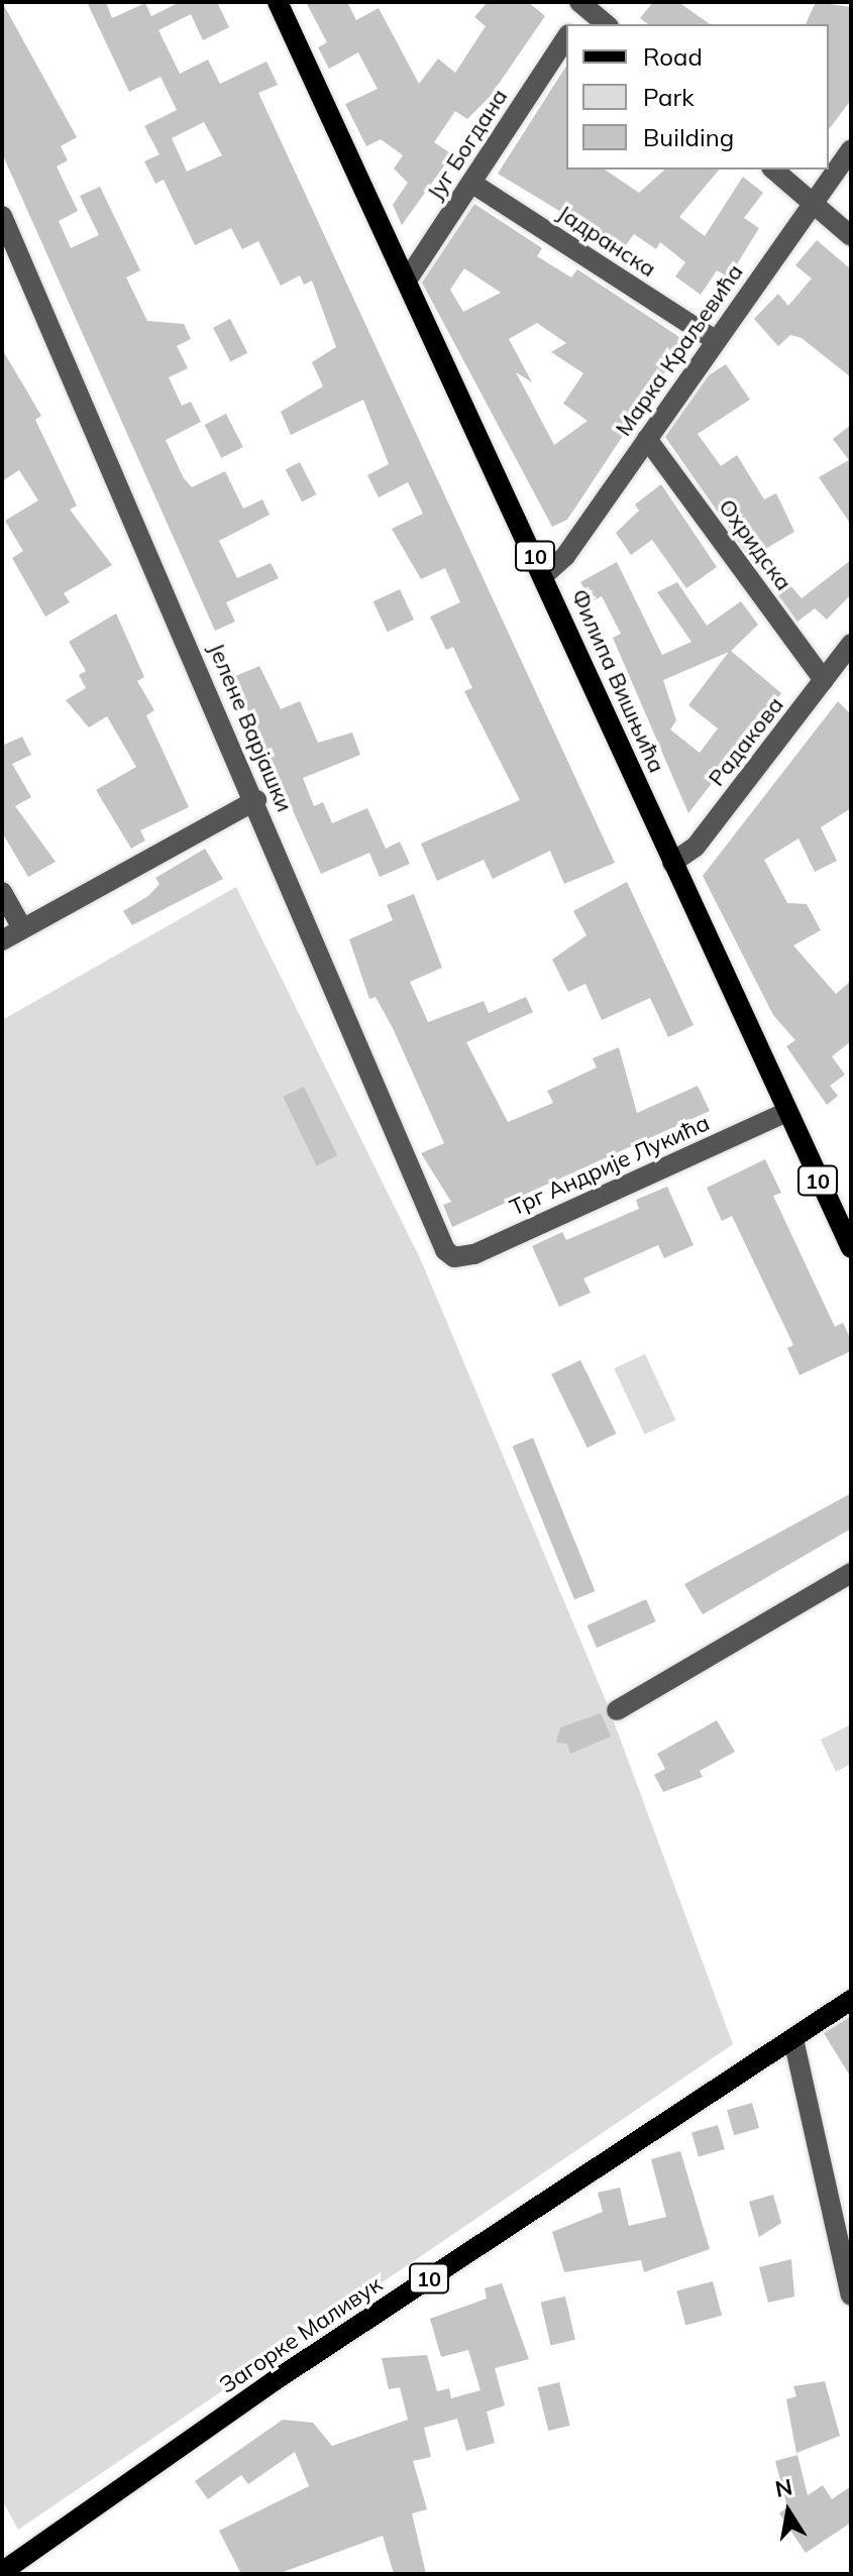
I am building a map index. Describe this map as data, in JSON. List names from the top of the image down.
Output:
{
  "streets": {
    "main road": ["10", "Филипа Вишњића", "Загорке Маливук"],
    "street": [
      "Југ Богдана",
      "Јадранска",
      "Марка Краљевића",
      "Охридска",
      "Јелене Варјашки",
      "Радакова",
      "Трг Андрије Лукића"
    ]
  },
  "crossings": [
    ["Југ Богдана", "Јадранска"],
    ["Југ Богдана", "Филипа Вишњића"],
    ["Јадранска", "Марка Краљевића"],
    ["Марка Краљевића", "Охридска"],
    ["Марка Краљевића", "Филипа Вишњића"],
    ["Охридска", "Радакова"],
    ["10", "Загорке Маливук"],
    ["Филипа Вишњића", "Радакова"],
    ["Филипа Вишњића", "Трг Андрије Лукића"],
    ["Јелене Варјашки", "Трг Андрије Лукића"]
  ],
  "legend": ["Road", "Park", "Building"],
  "north": "top"
}
